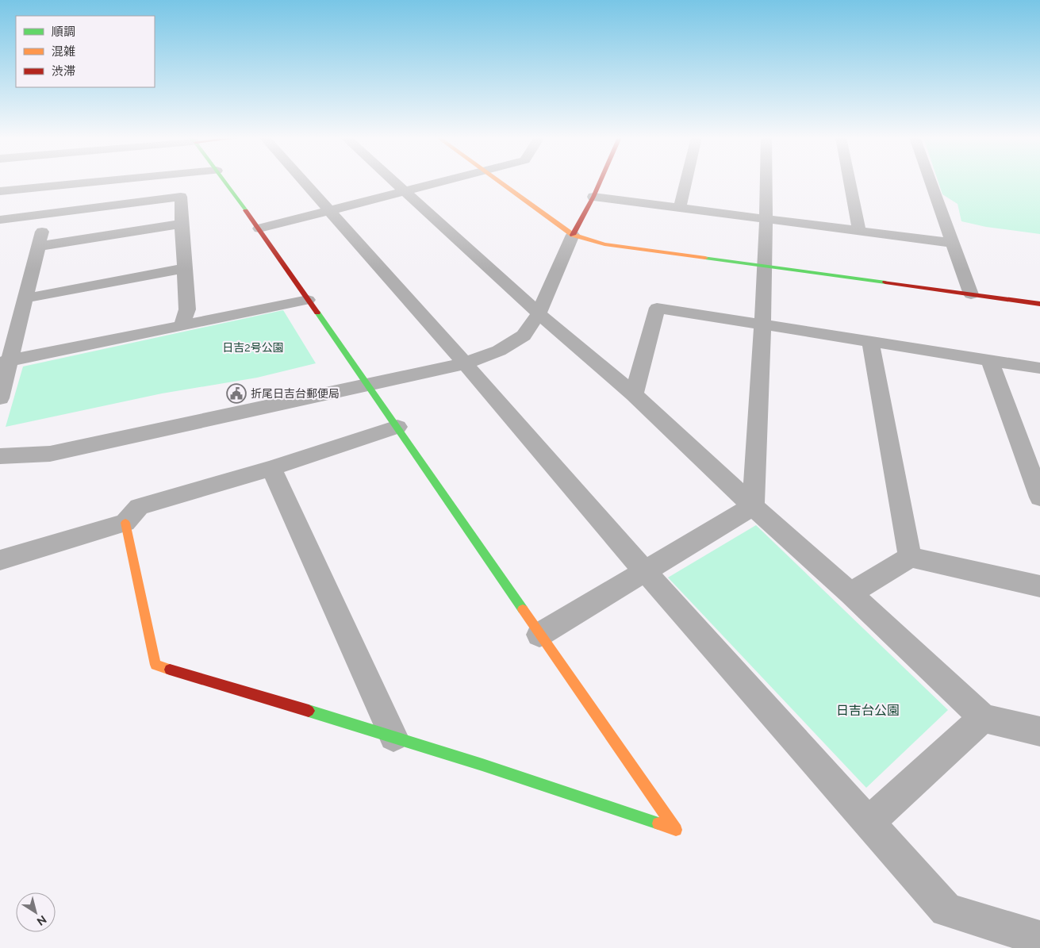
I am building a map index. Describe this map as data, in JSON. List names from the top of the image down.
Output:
{
  "parks": ["日吉2号公園", "日吉台公園"],
  "places": {
    "public building": ["折尾日吉台郵便局"]
  },
  "legend": ["順調", "混雑", "渋滞"],
  "north": "bottom right"
}
